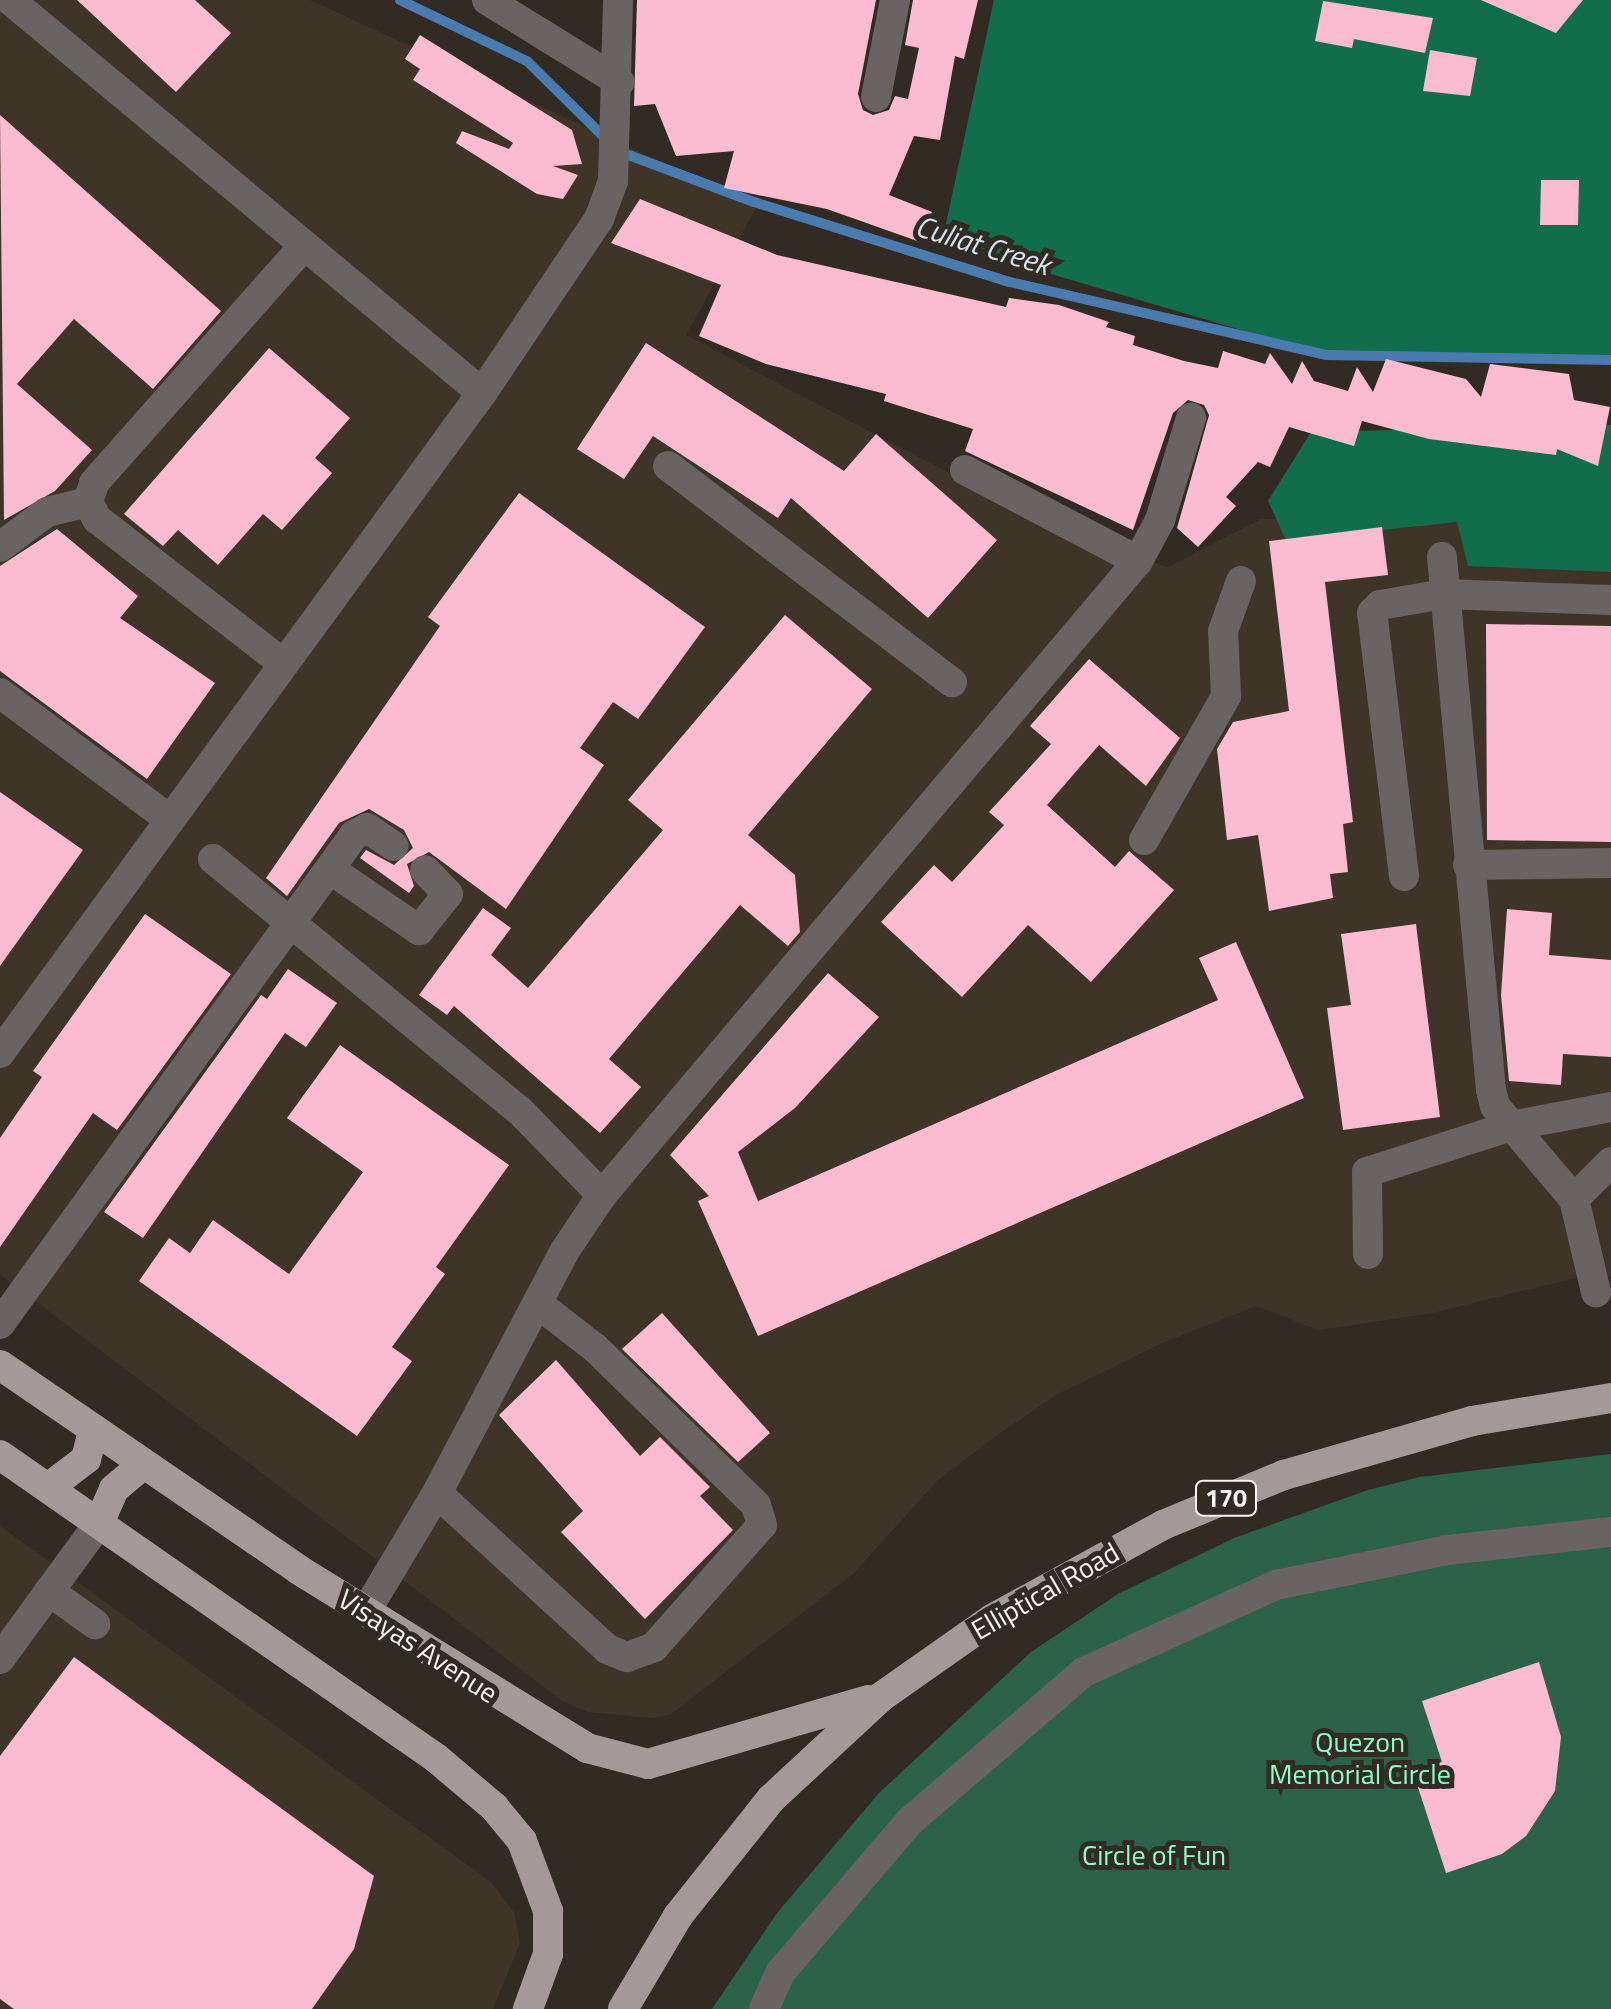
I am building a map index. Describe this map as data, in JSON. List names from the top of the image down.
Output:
{
  "streets": {
    "main road": ["170", "Elliptical Road", "Visayas Avenue"]
  },
  "crossings": [
    ["Elliptical Road", "Visayas Avenue"]
  ],
  "water": ["Culiat Creek"],
  "parks": ["Quezon Memorial Circle", "Circle of Fun"]
}
